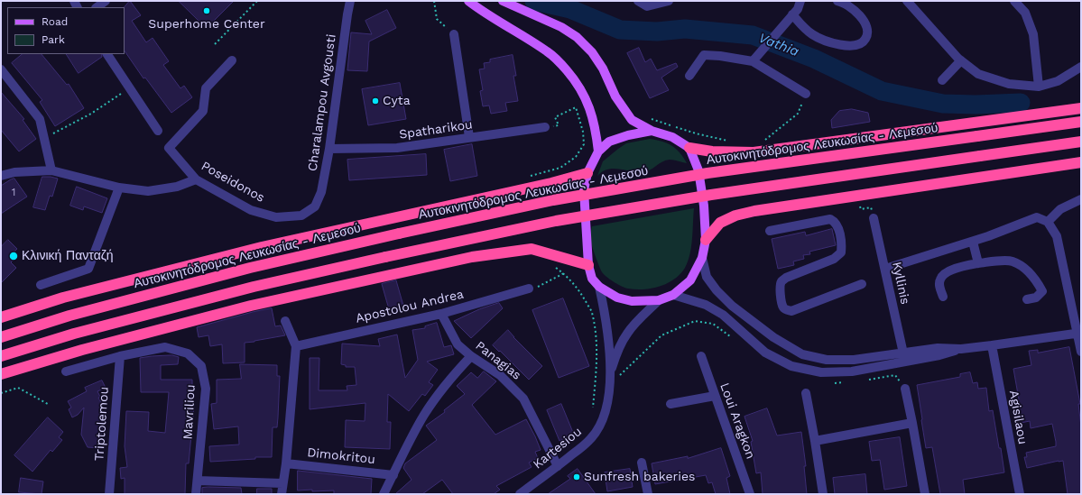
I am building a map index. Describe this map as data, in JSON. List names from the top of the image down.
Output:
{
  "streets": {
    "highway": ["Αυτοκινητόδρομος Λευκωσίας - Λεμεσού"],
    "street": [
      "Charalampou Avgousti",
      "Spatharikou",
      "Poseidonos",
      "Kyllinis",
      "Apostolou Andrea",
      "Panagias",
      "Mavriliou",
      "Agisilaou",
      "Loui Aragkon",
      "Triptolemou",
      "Kartesiou",
      "Dimokritou"
    ]
  },
  "crossings": [
    ["Charalampou Avgousti", "Spatharikou"],
    ["Charalampou Avgousti", "Poseidonos"],
    ["Apostolou Andrea", "Panagias"],
    ["Panagias", "Kartesiou"],
    ["Mavriliou", "Triptolemou"]
  ],
  "water": ["Vathia"],
  "places": [
    "Superhome Center",
    "Cyta",
    "Κλινική Πανταζή",
    "Sunfresh bakeries"
  ],
  "house_numbers": ["1"],
  "legend": ["Road", "Park"]
}
